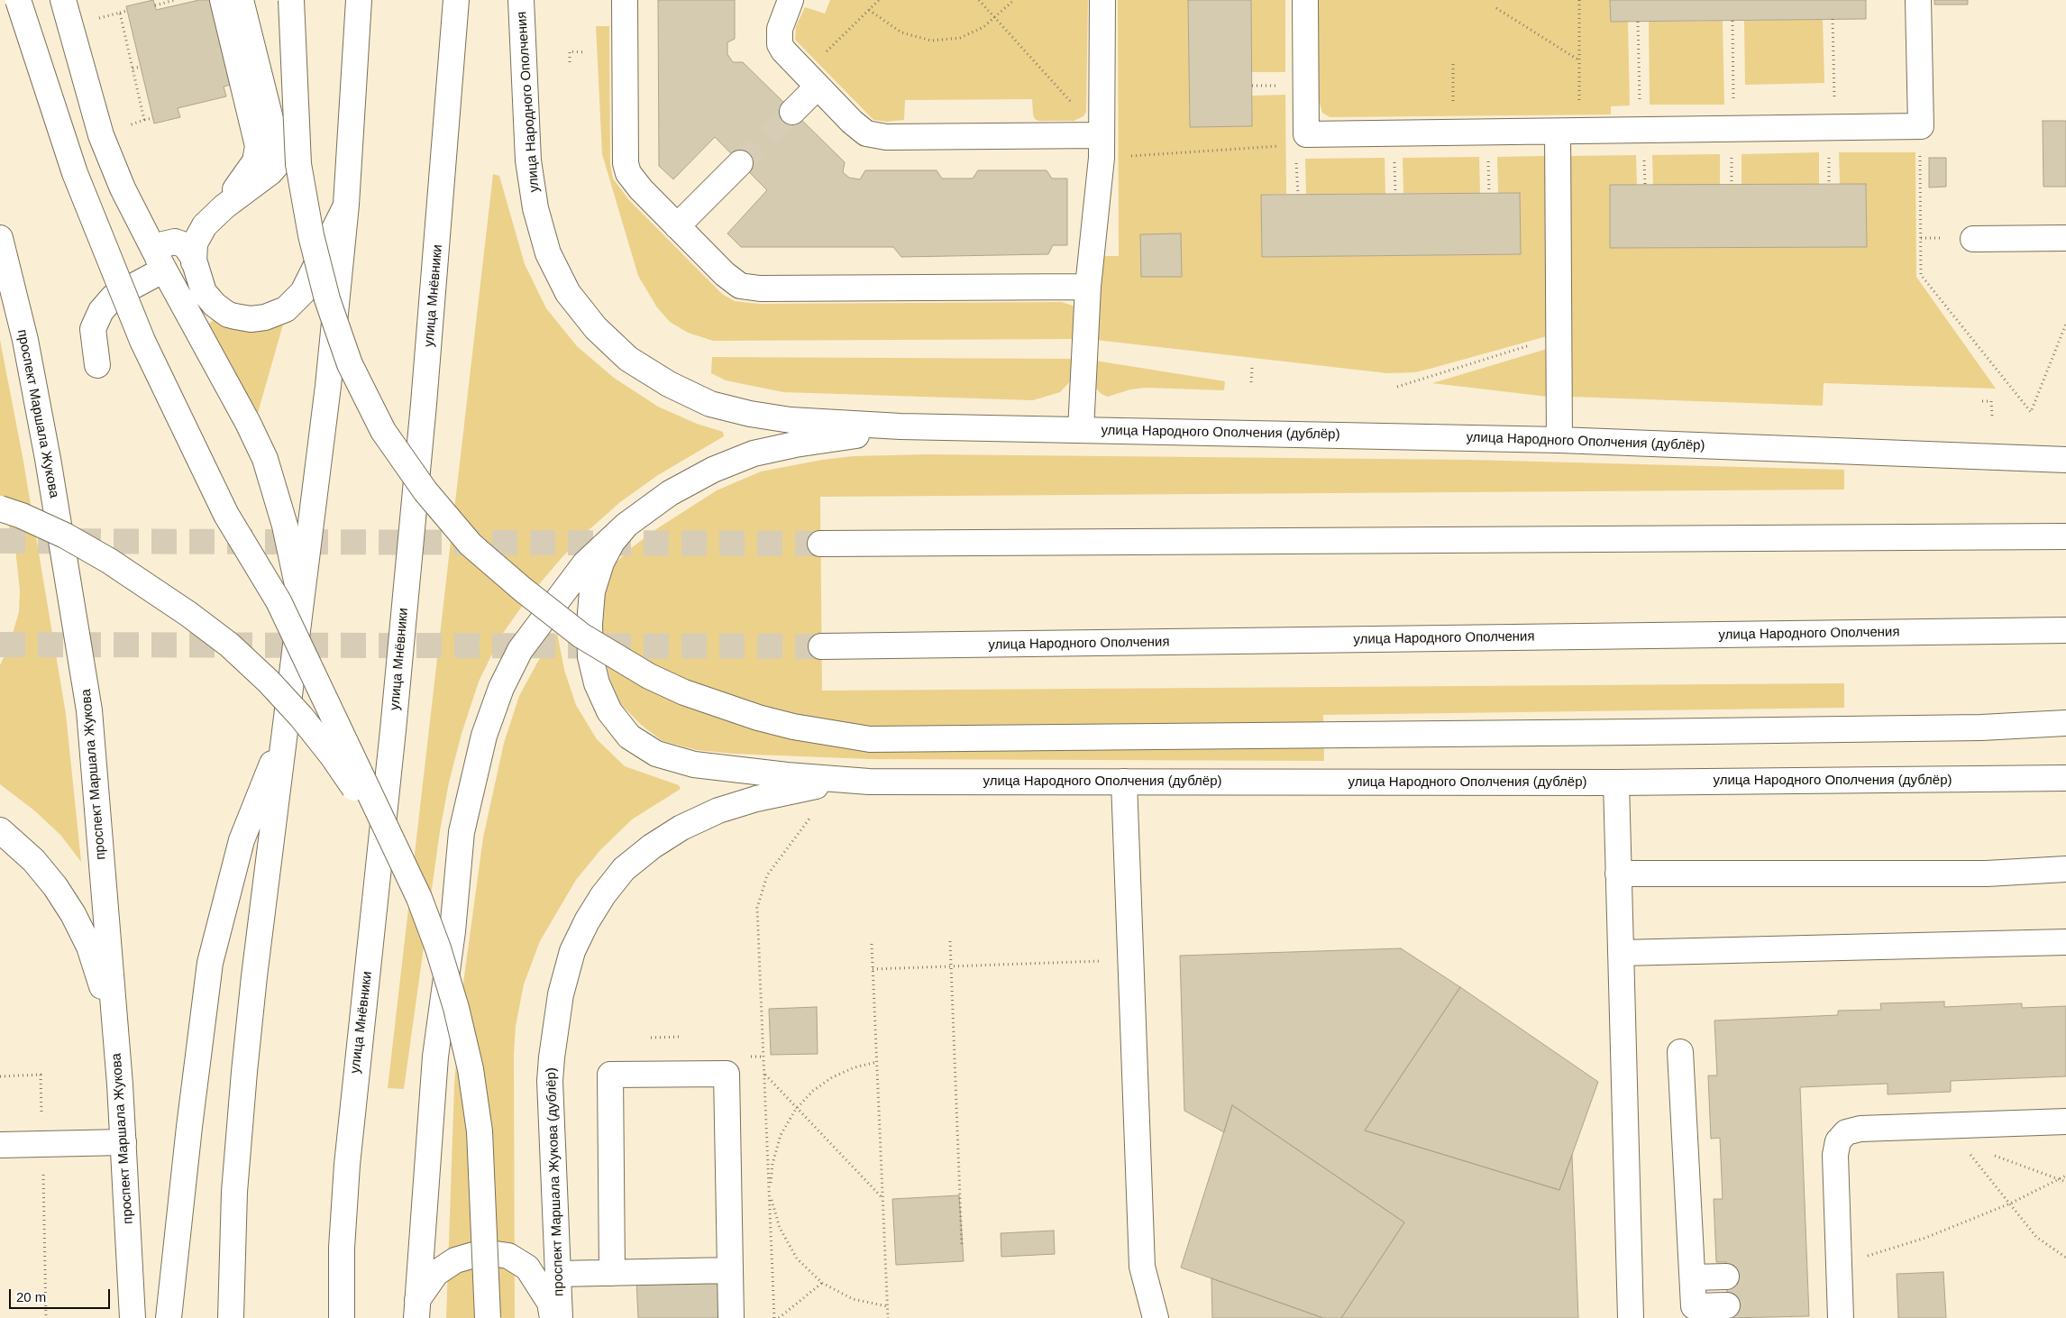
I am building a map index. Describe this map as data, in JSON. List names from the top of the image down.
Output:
{
  "streets": {
    "main road": [
      "улица Народного Ополчения",
      "улица Мнёвники",
      "проспект Маршала Жукова",
      "улица Народного Ополчения (дублёр)",
      "проспект Маршала Жукова (дублёр)"
    ]
  },
  "crossings": [
    ["улица Народного Ополчения", "улица Народного Ополчения (дублёр)"],
    ["улица Народного Ополчения (дублёр)", "проспект Маршала Жукова (дублёр)"]
  ],
  "scale_bar": "20 m"
}
